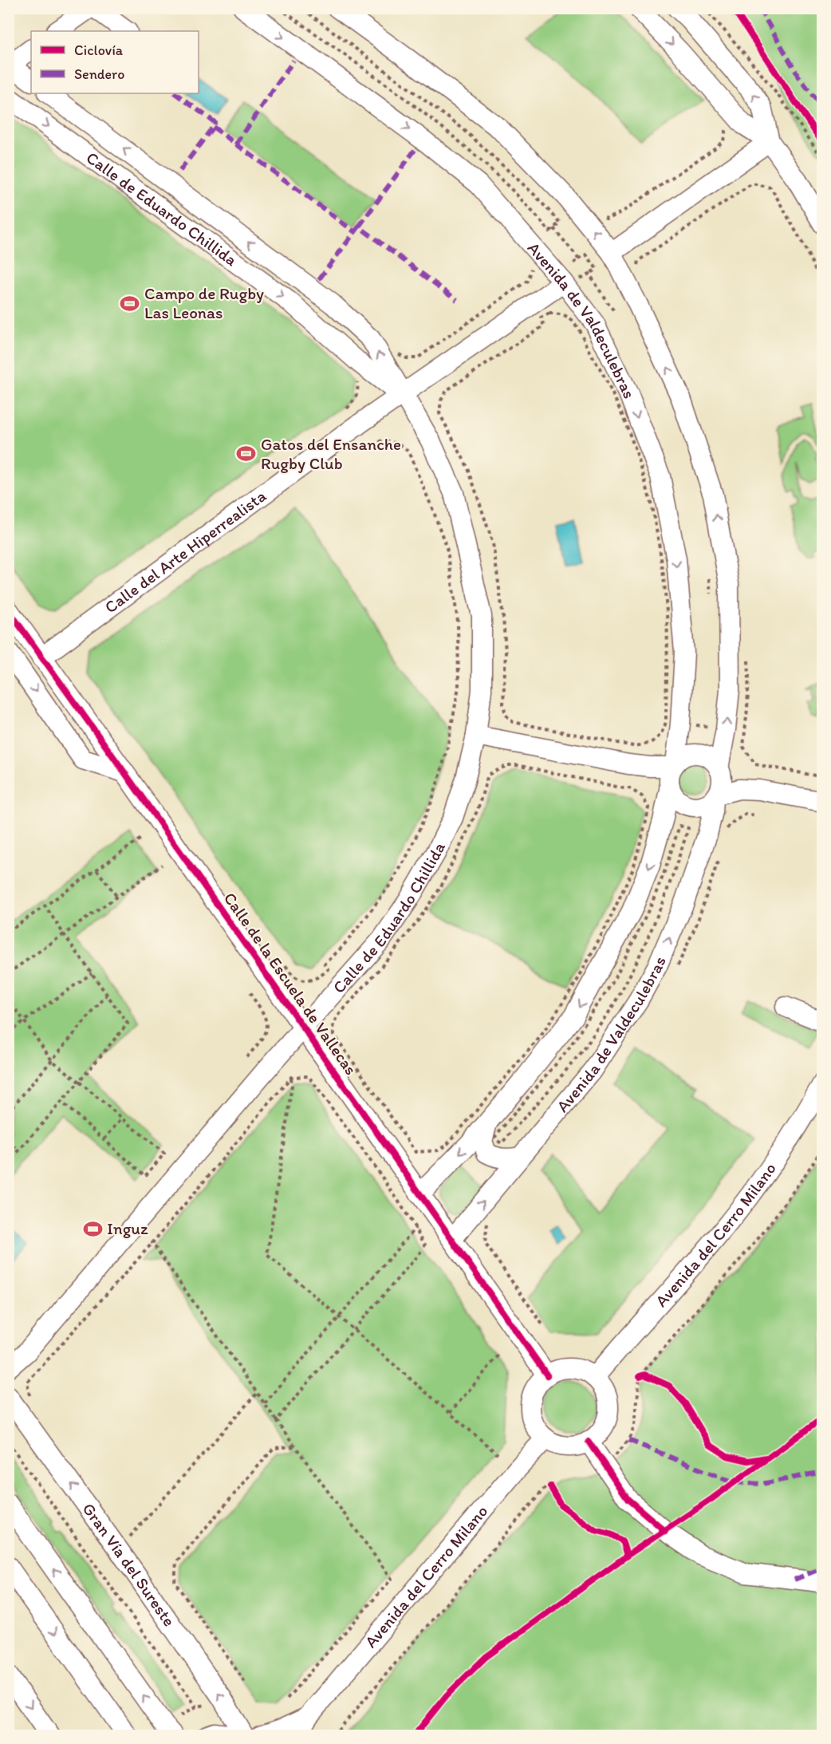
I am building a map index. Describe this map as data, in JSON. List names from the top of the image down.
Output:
{
  "streets": {
    "street": [
      "Calle de Eduardo Chillida",
      "Avenida de Valdeculebras",
      "Calle del Arte Hiperrealista",
      "Calle de la Escuela de Vallecas",
      "Avenida del Cerro Milano",
      "Gran Vía del Sureste"
    ]
  },
  "crossings": [
    ["Calle de Eduardo Chillida", "Calle del Arte Hiperrealista"],
    ["Calle de Eduardo Chillida", "Calle de la Escuela de Vallecas"],
    ["Avenida de Valdeculebras", "Calle del Arte Hiperrealista"],
    ["Avenida de Valdeculebras", "Calle de la Escuela de Vallecas"],
    ["Calle del Arte Hiperrealista", "Calle de la Escuela de Vallecas"],
    ["Calle de la Escuela de Vallecas", "Avenida del Cerro Milano"]
  ],
  "places": {
    "sports": ["Campo de Rugby Las Leonas", "Gatos del Ensanche Rugby Club", "Inguz"]
  },
  "legend": ["Ciclovía", "Sendero"]
}
